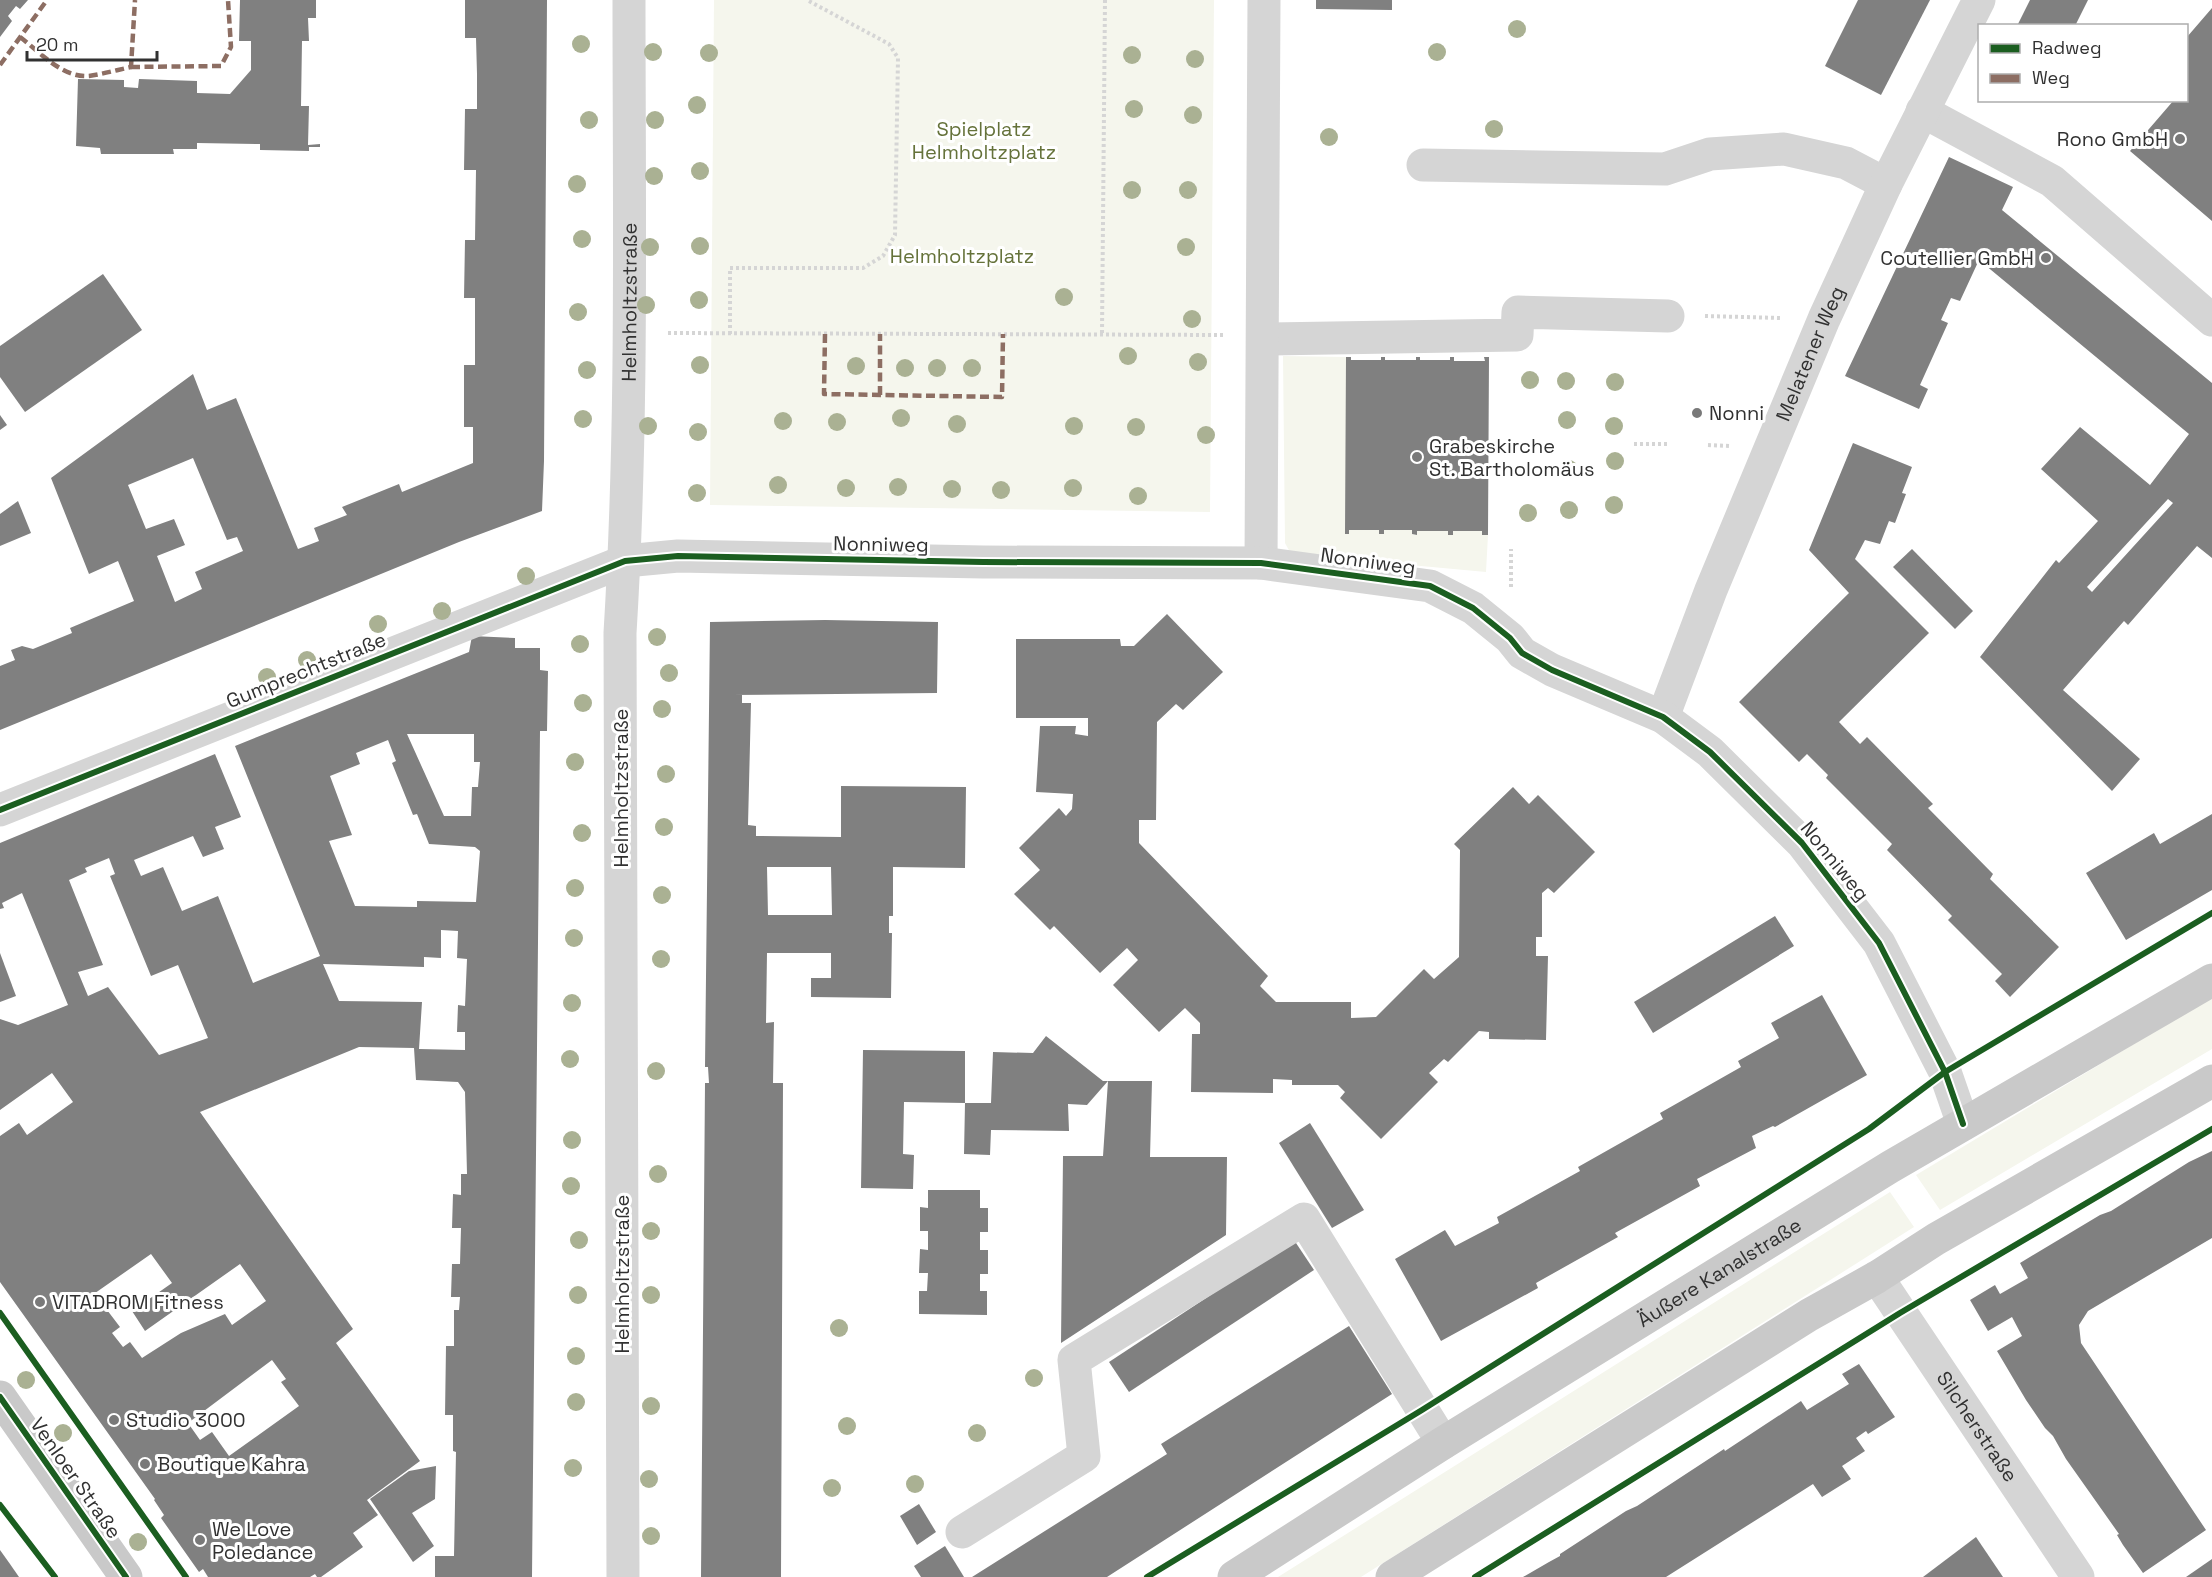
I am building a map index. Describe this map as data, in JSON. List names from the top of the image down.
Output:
{
  "streets": {
    "main road": ["Äußere Kanalstraße", "Venloer Straße"],
    "street": [
      "Helmholtzstraße",
      "Melatener Weg",
      "Nonniweg",
      "Gumprechtstraße",
      "Silcherstraße"
    ]
  },
  "crossings": [
    ["Helmholtzstraße", "Nonniweg"],
    ["Helmholtzstraße", "Gumprechtstraße"],
    ["Melatener Weg", "Nonniweg"],
    ["Nonniweg", "Gumprechtstraße"],
    ["Nonniweg", "Äußere Kanalstraße"]
  ],
  "parks": ["Spielplatz Helmholtzplatz", "Helmholtzplatz"],
  "places": [
    "Rono GmbH",
    "Coutellier GmbH",
    "Nonni",
    "Grabeskirche St. Bartholomäus",
    "VITADROM Fitness",
    "Studio 3000",
    "Boutique Kahra",
    "We Love Poledance"
  ],
  "legend": ["Radweg", "Weg"],
  "scale_bar": "20 m"
}
